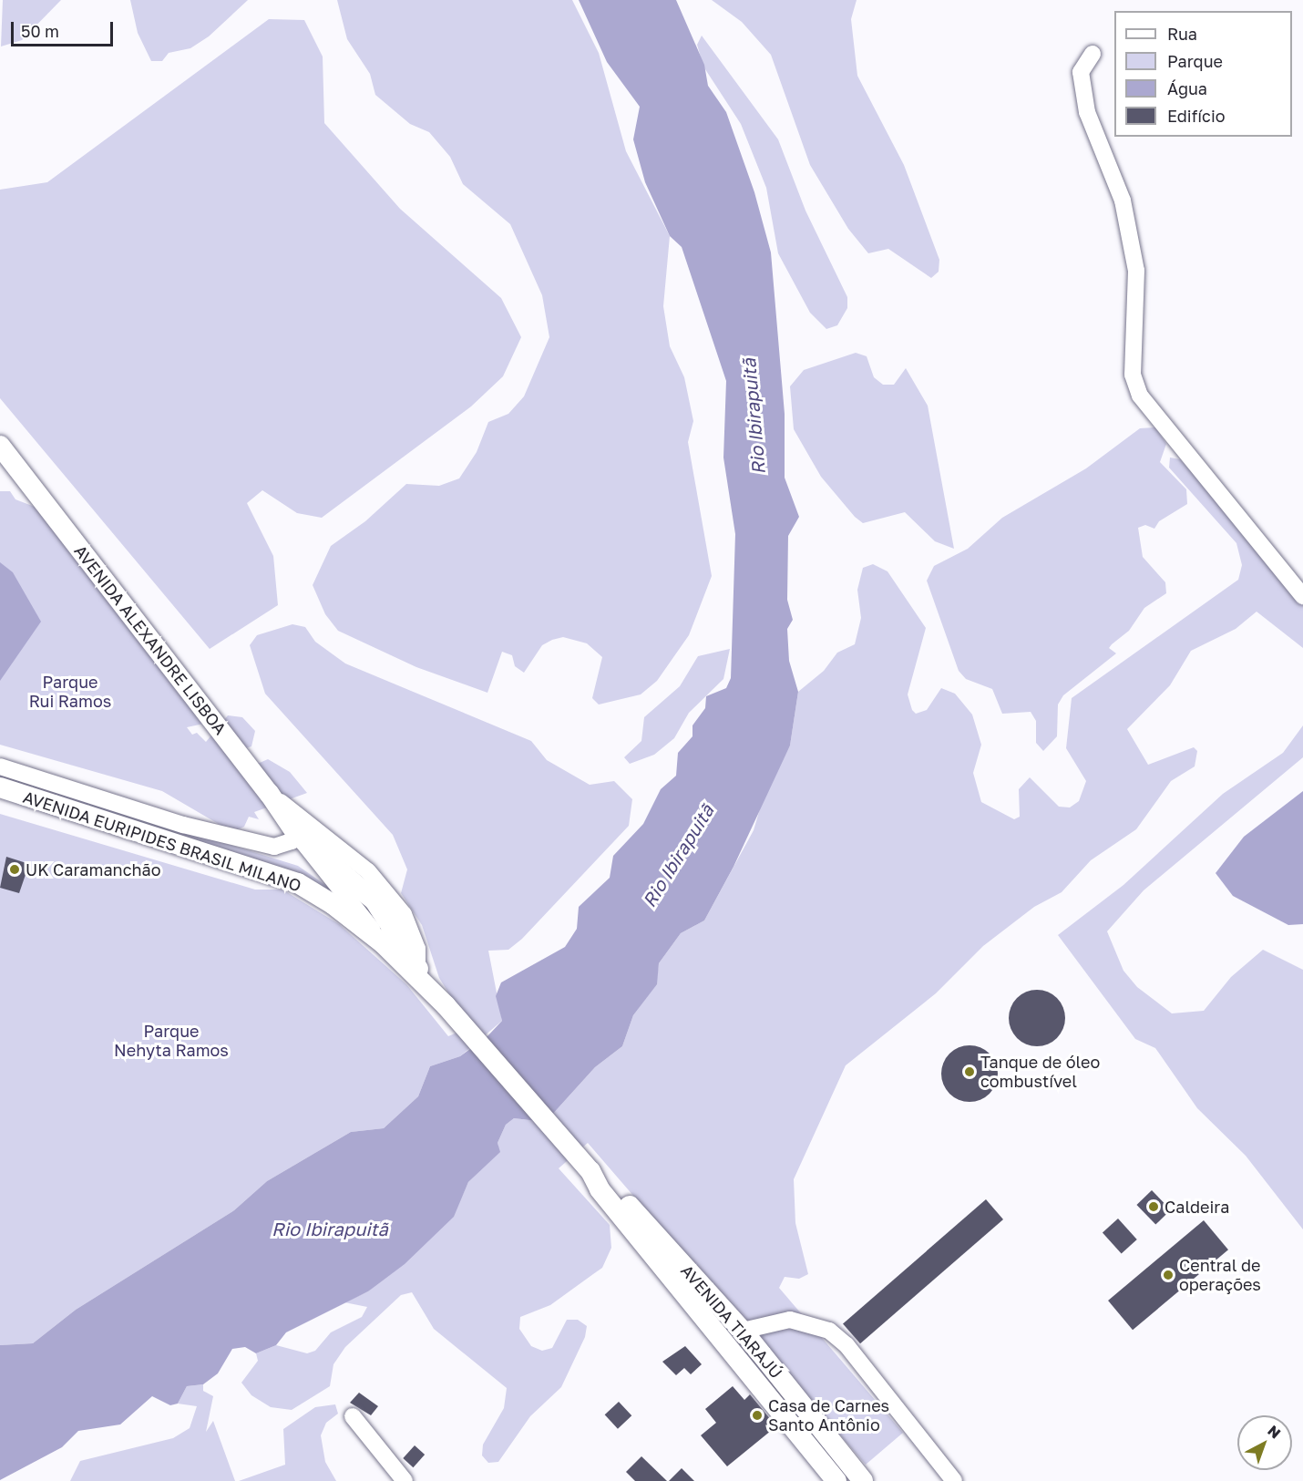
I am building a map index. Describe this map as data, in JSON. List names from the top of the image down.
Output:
{
  "streets": {
    "main road": ["AVENIDA ALEXANDRE LISBOA", "AVENIDA EURIPIDES BRASIL MILANO", "AVENIDA TIARAJÚ"]
  },
  "crossings": [
    ["AVENIDA ALEXANDRE LISBOA", "AVENIDA EURIPIDES BRASIL MILANO"],
    ["AVENIDA EURIPIDES BRASIL MILANO", "AVENIDA TIARAJÚ"]
  ],
  "water": ["Rio Ibirapuitã"],
  "parks": ["Parque Rui Ramos", "Parque Nehyta Ramos"],
  "places": [
    "UK Caramanchão",
    "Tanque de óleo combustível",
    "Caldeira",
    "Central de operações",
    "Casa de Carnes Santo Antônio"
  ],
  "legend": [
    "Rua",
    "Parque",
    "Água",
    "Edifício"
  ],
  "scale_bar": "50 m",
  "north": "top right"
}
